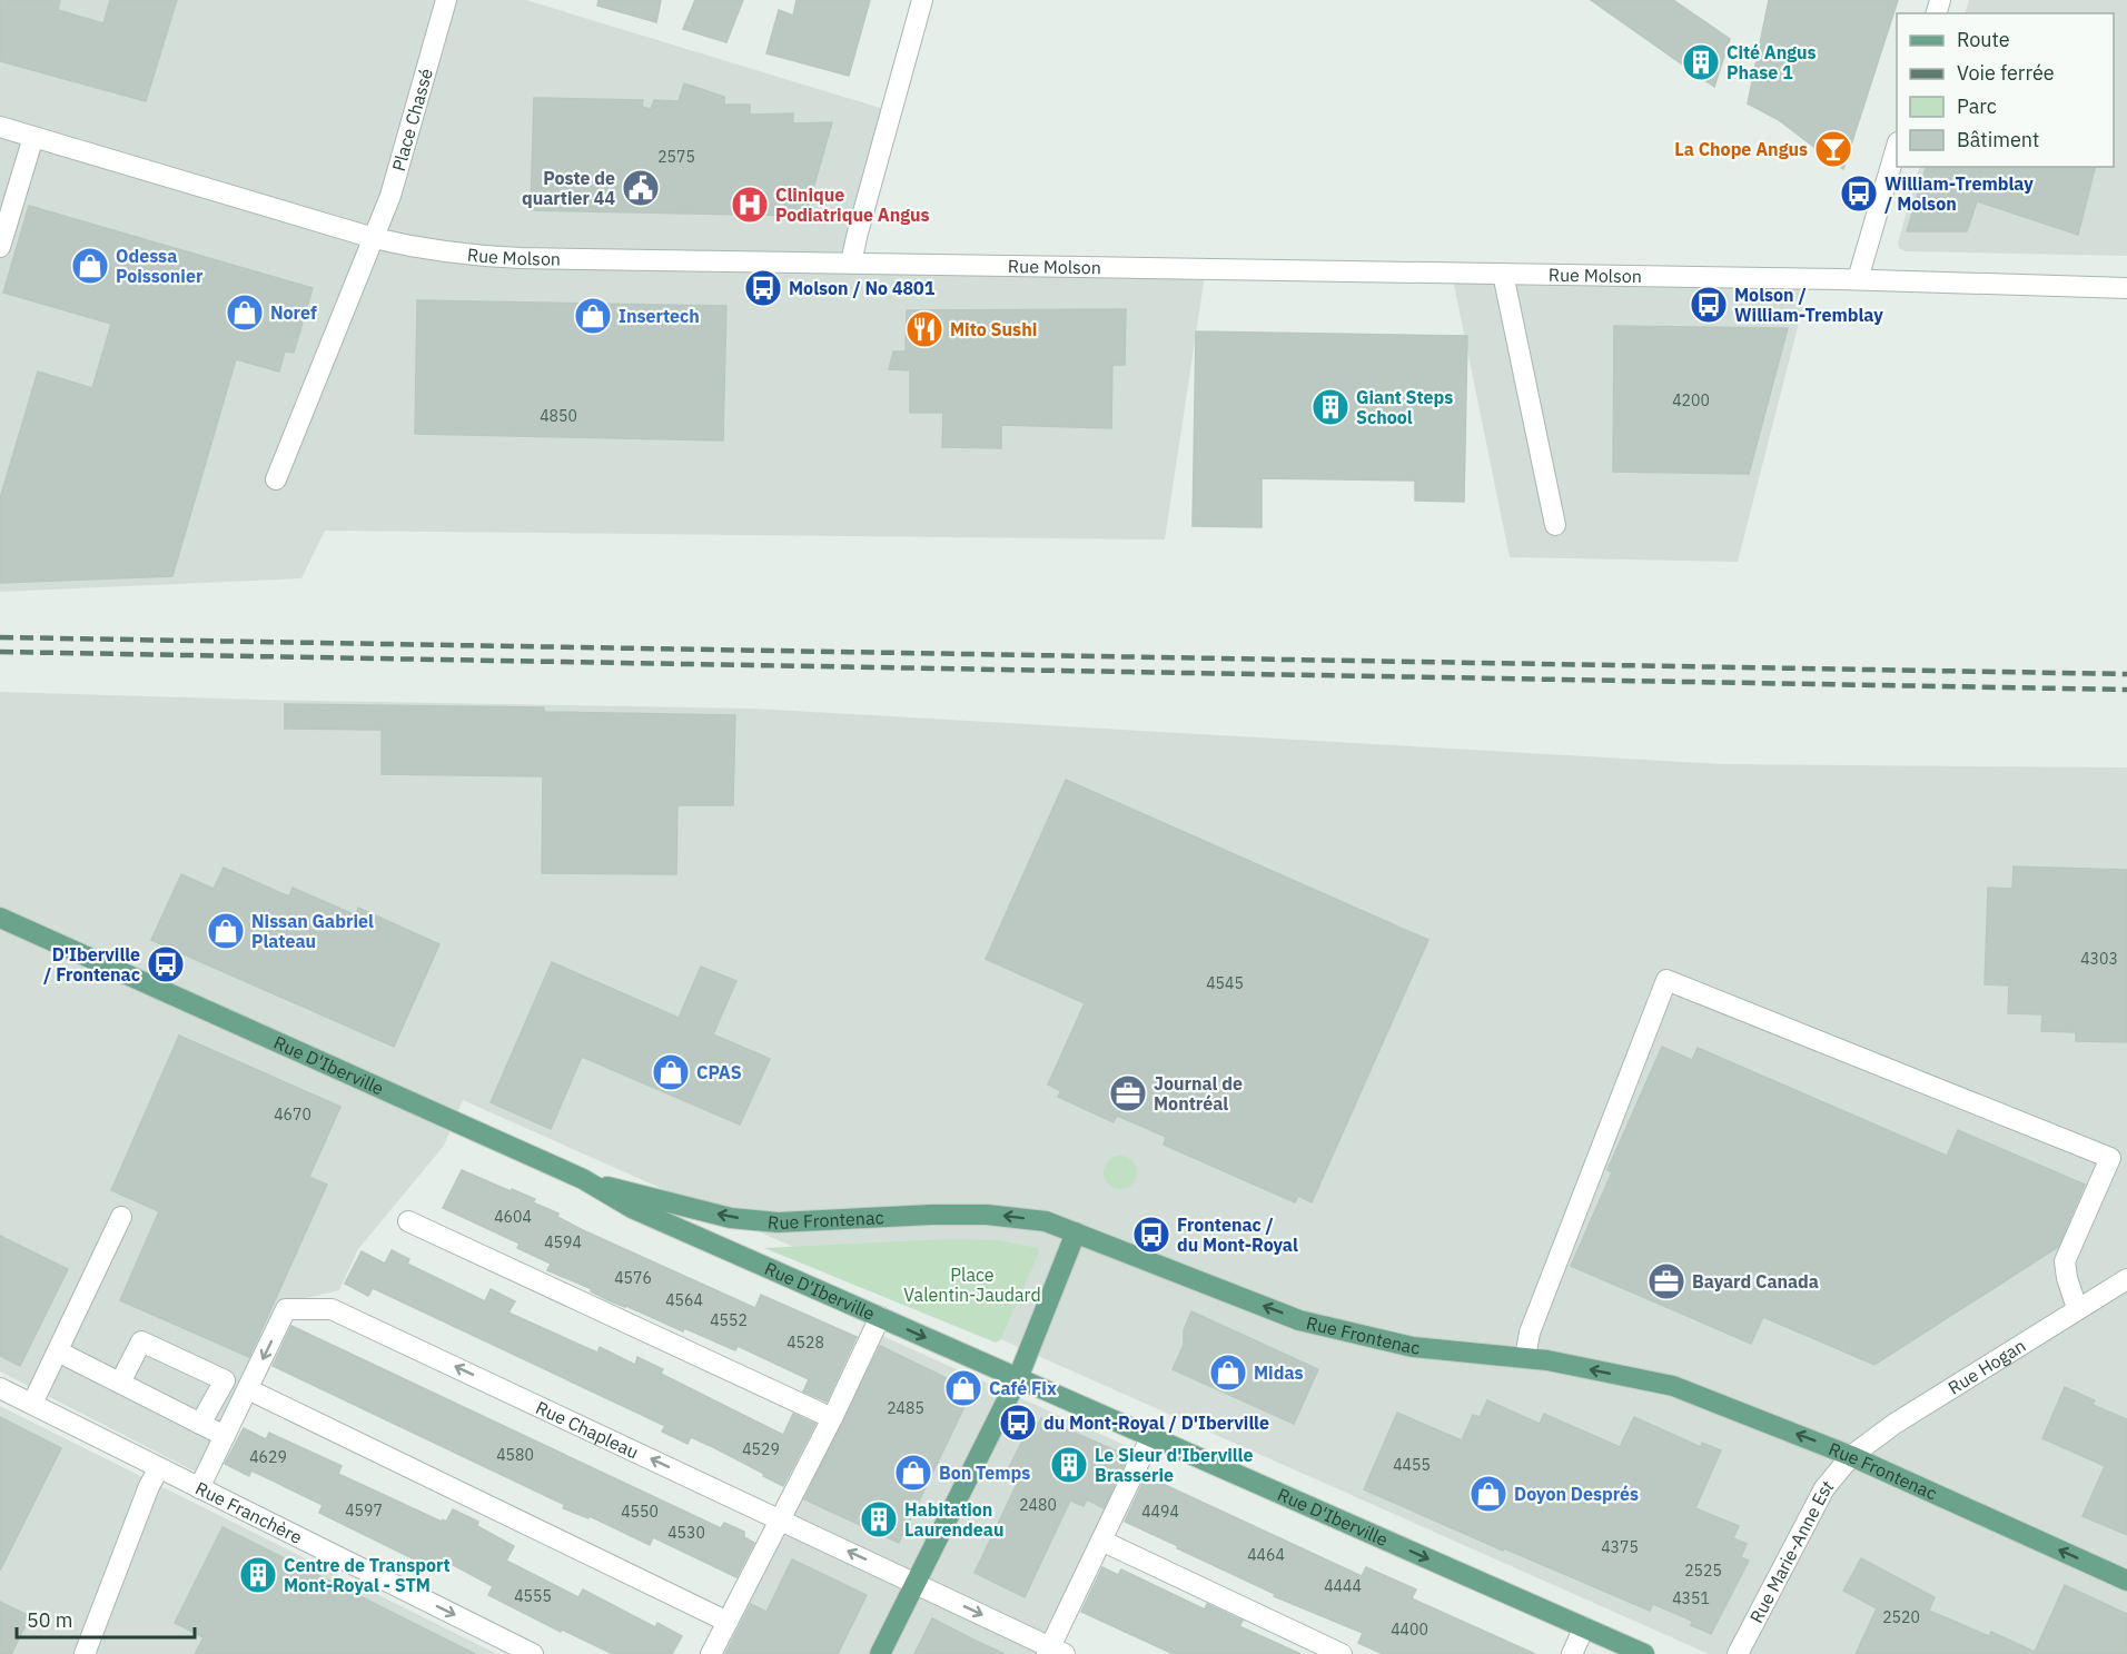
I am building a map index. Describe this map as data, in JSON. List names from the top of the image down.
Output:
{
  "streets": {
    "main road": ["Rue D'Iberville", "Rue Frontenac"],
    "street": [
      "Place Chassé",
      "Rue Molson",
      "Rue Hogan",
      "Rue Chapleau",
      "Rue Franchère",
      "Rue Marie-Anne Est"
    ]
  },
  "crossings": [
    ["Place Chassé", "Rue Molson"],
    ["Rue D'Iberville", "Rue Frontenac"],
    ["Rue Frontenac", "Rue Hogan"],
    ["Rue Frontenac", "Rue Marie-Anne Est"],
    ["Rue Hogan", "Rue Marie-Anne Est"],
    ["Rue Chapleau", "Rue Franchère"]
  ],
  "one_way": ["Rue Frontenac"],
  "parks": ["Place Valentin-Jaudard"],
  "places": {
    "building": [
      "Cité Angus Phase 1",
      "Giant Steps School",
      "Le Sieur d'Iberville Brasserie",
      "Habitation Laurendeau",
      "Centre de Transport Mont-Royal - STM"
    ],
    "bar": ["La Chope Angus"],
    "public building": ["Poste de quartier 44"],
    "bus stop": [
      "William-Tremblay / Molson",
      "Molson / No 4801",
      "Molson / William-Tremblay",
      "D'Iberville / Frontenac",
      "Frontenac / du Mont-Royal",
      "du Mont-Royal / D'Iberville"
    ],
    "hospital": ["Clinique Podiatrique Angus"],
    "shop": [
      "Odessa Poissonier",
      "Noref",
      "Insertech",
      "Nissan Gabriel Plateau",
      "CPAS",
      "Midas",
      "Café Fix",
      "Bon Temps",
      "Doyon Després"
    ],
    "restaurant": ["Mito Sushi"],
    "office": ["Journal de Montréal", "Bayard Canada"]
  },
  "house_numbers": [
    "2575",
    "4200",
    "4850",
    "4303",
    "4545",
    "4670",
    "4604",
    "4594",
    "4576",
    "4564",
    "4552",
    "4528",
    "2485",
    "4529",
    "4580",
    "4629",
    "4455",
    "2480",
    "4597",
    "4550",
    "4494",
    "4530",
    "4375",
    "4464",
    "2525",
    "4444",
    "4555",
    "4351",
    "2520",
    "4400"
  ],
  "legend": [
    "Route",
    "Voie ferrée",
    "Parc",
    "Bâtiment"
  ],
  "scale_bar": "50 m"
}
